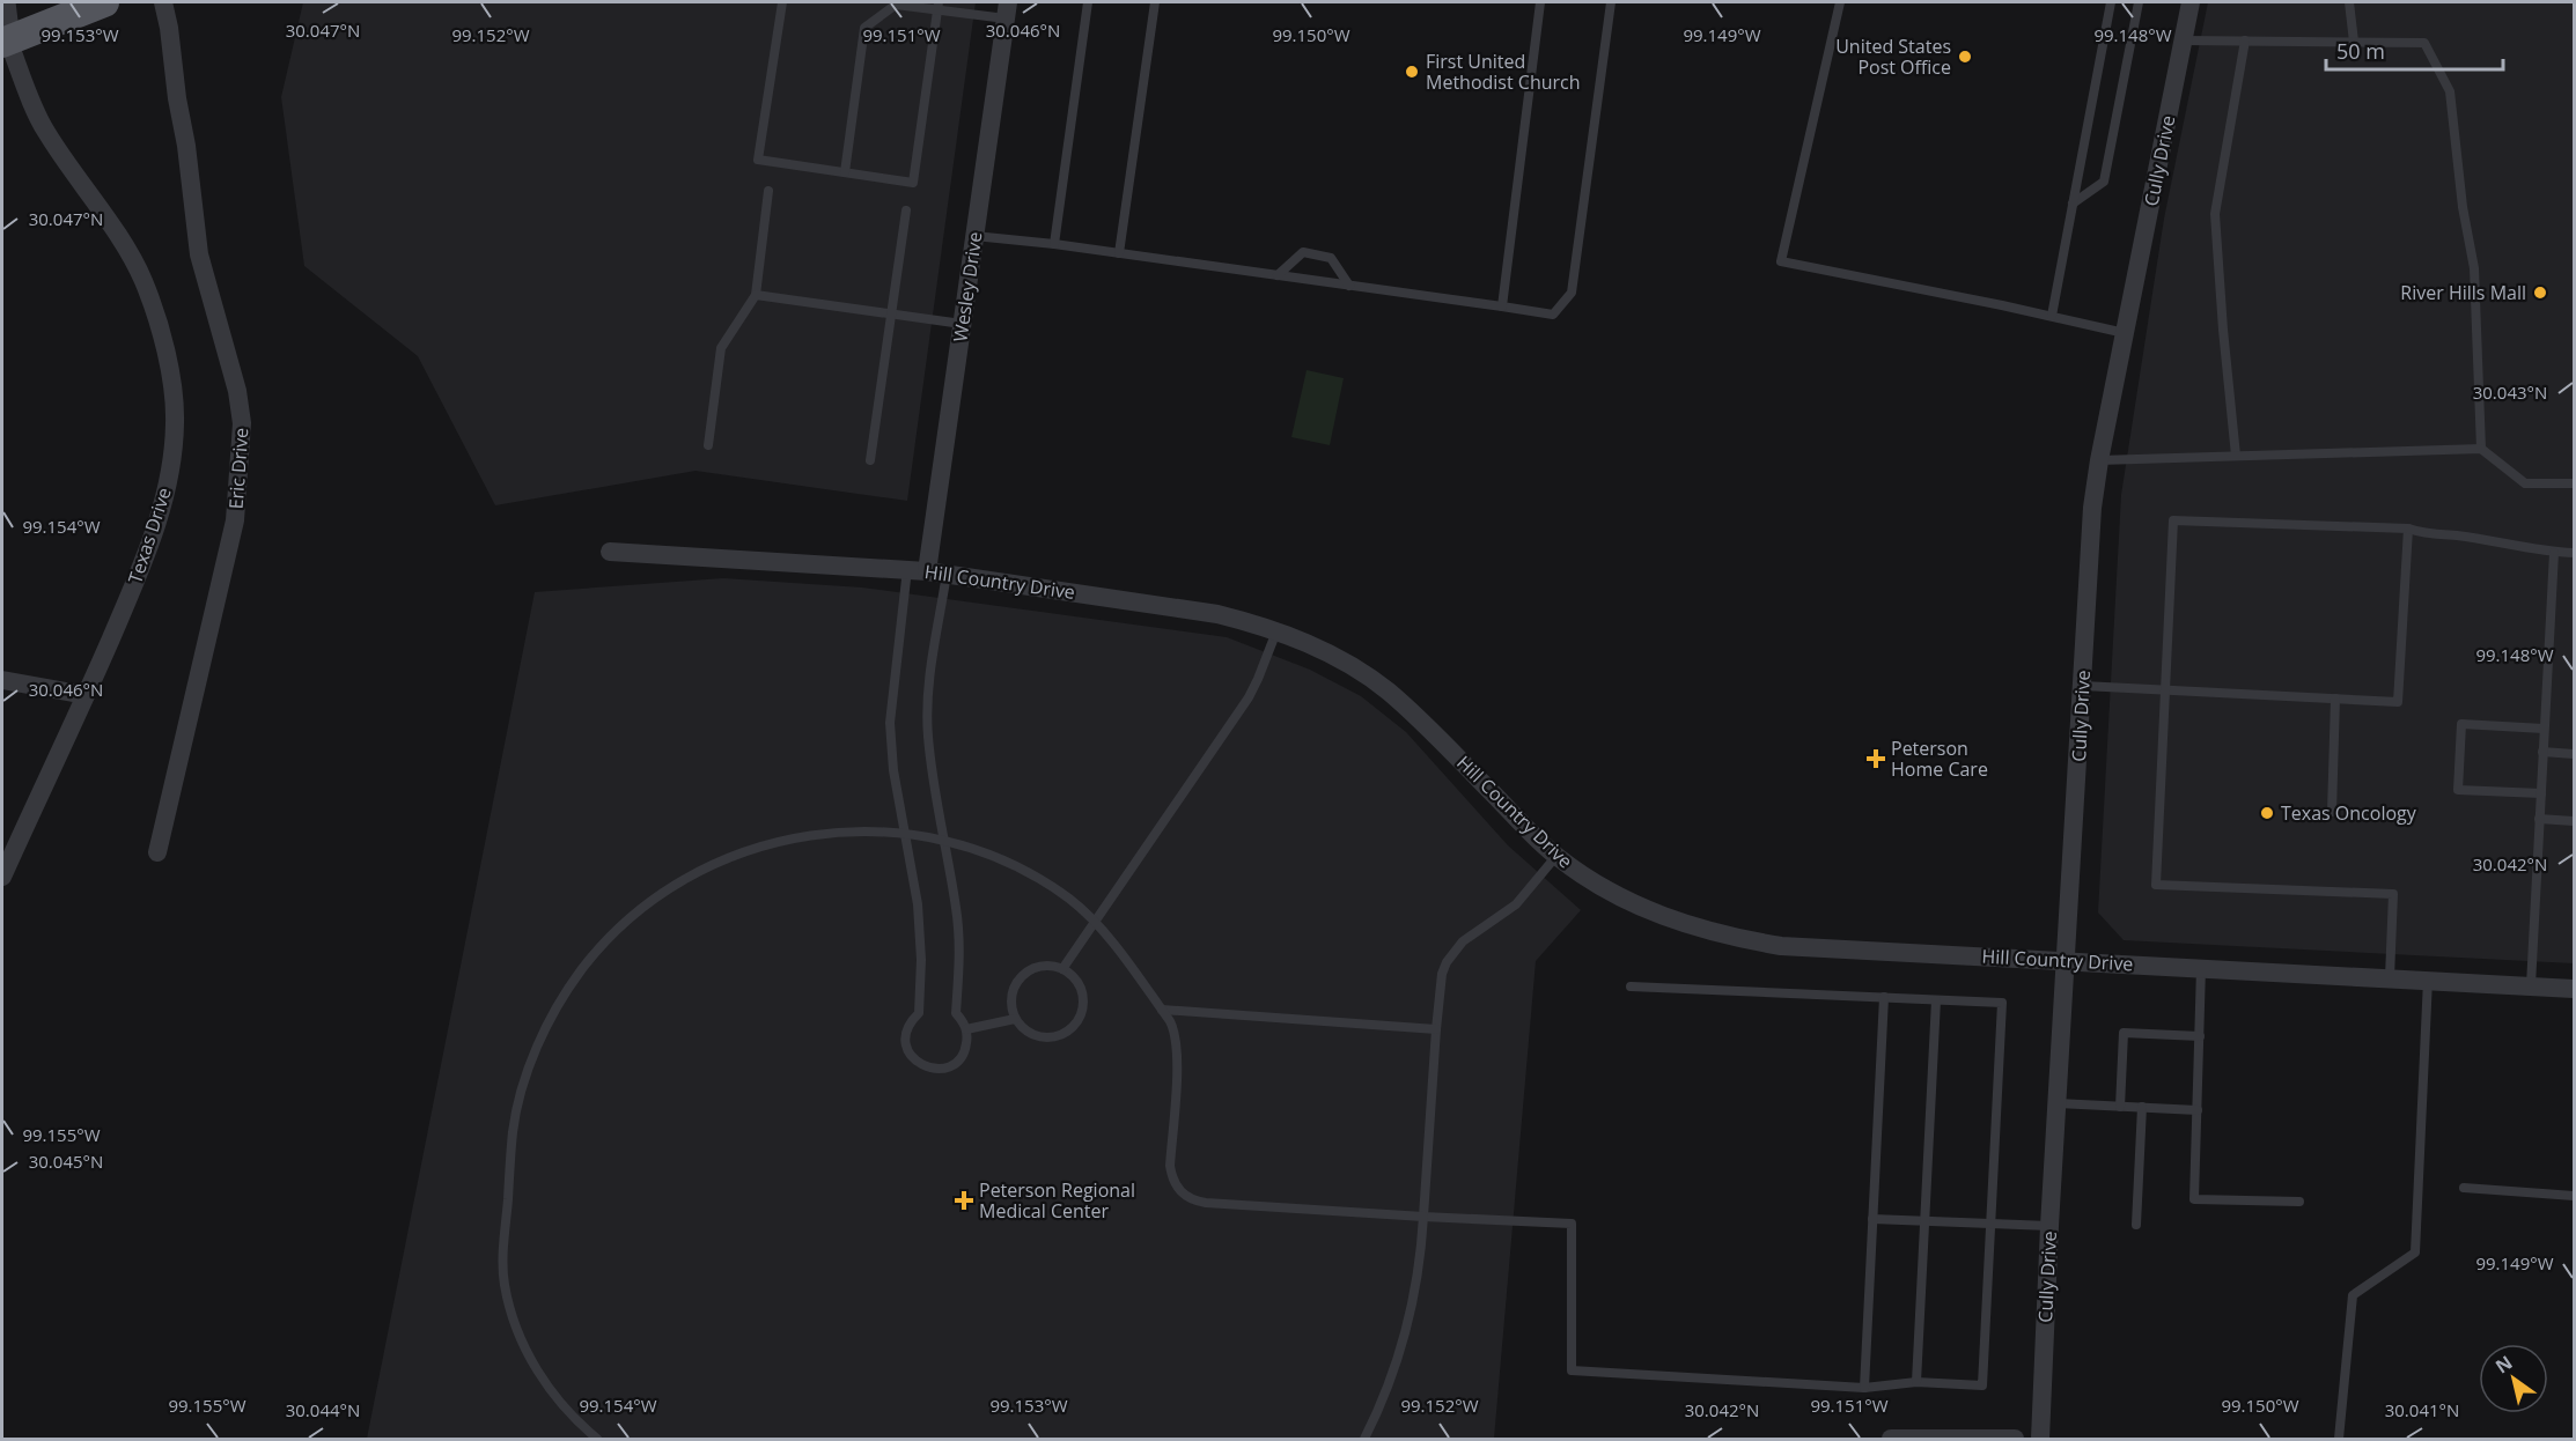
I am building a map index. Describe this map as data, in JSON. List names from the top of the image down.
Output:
{
  "streets": {
    "street": [
      "Cully Drive",
      "Wesley Drive",
      "Eric Drive",
      "Texas Drive",
      "Hill Country Drive"
    ]
  },
  "crossings": [
    ["Cully Drive", "Hill Country Drive"],
    ["Wesley Drive", "Hill Country Drive"]
  ],
  "places": {
    "other": [
      "United States Post Office",
      "First United Methodist Church",
      "River Hills Mall",
      "Texas Oncology"
    ],
    "health": ["Peterson Home Care", "Peterson Regional Medical Center"]
  },
  "scale_bar": "50 m",
  "north": "top left",
  "coordinates": [
    "30.047°N",
    "30.046°N",
    "99.153°W",
    "99.152°W",
    "99.151°W",
    "99.150°W",
    "99.149°W",
    "99.148°W",
    "30.043°N",
    "99.154°W",
    "30.042°N",
    "99.155°W",
    "30.045°N",
    "30.044°N",
    "30.041°N"
  ]
}
